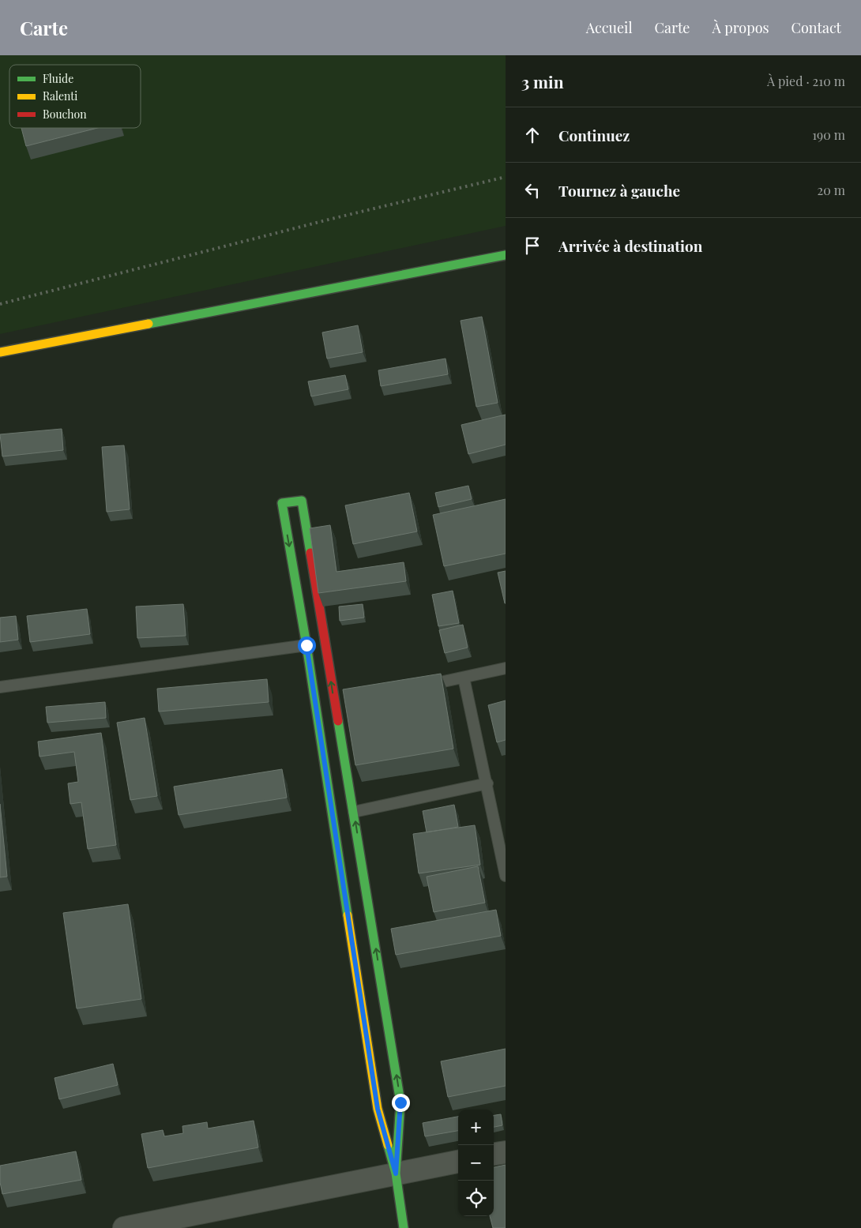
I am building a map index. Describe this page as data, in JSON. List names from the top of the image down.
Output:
{
  "legend": ["Fluide", "Ralenti", "Bouchon"],
  "page": {
    "header": "Carte",
    "nav": [
      "Accueil",
      "Carte",
      "À propos",
      "Contact"
    ],
    "heading": ["3 min", "À pied · 210 m"],
    "list": [
      ["Continuez", "190 m"],
      ["Tournez à gauche", "20 m"],
      "Arrivée à destination"
    ],
    "map_buttons": ["+", "−"]
  }
}
